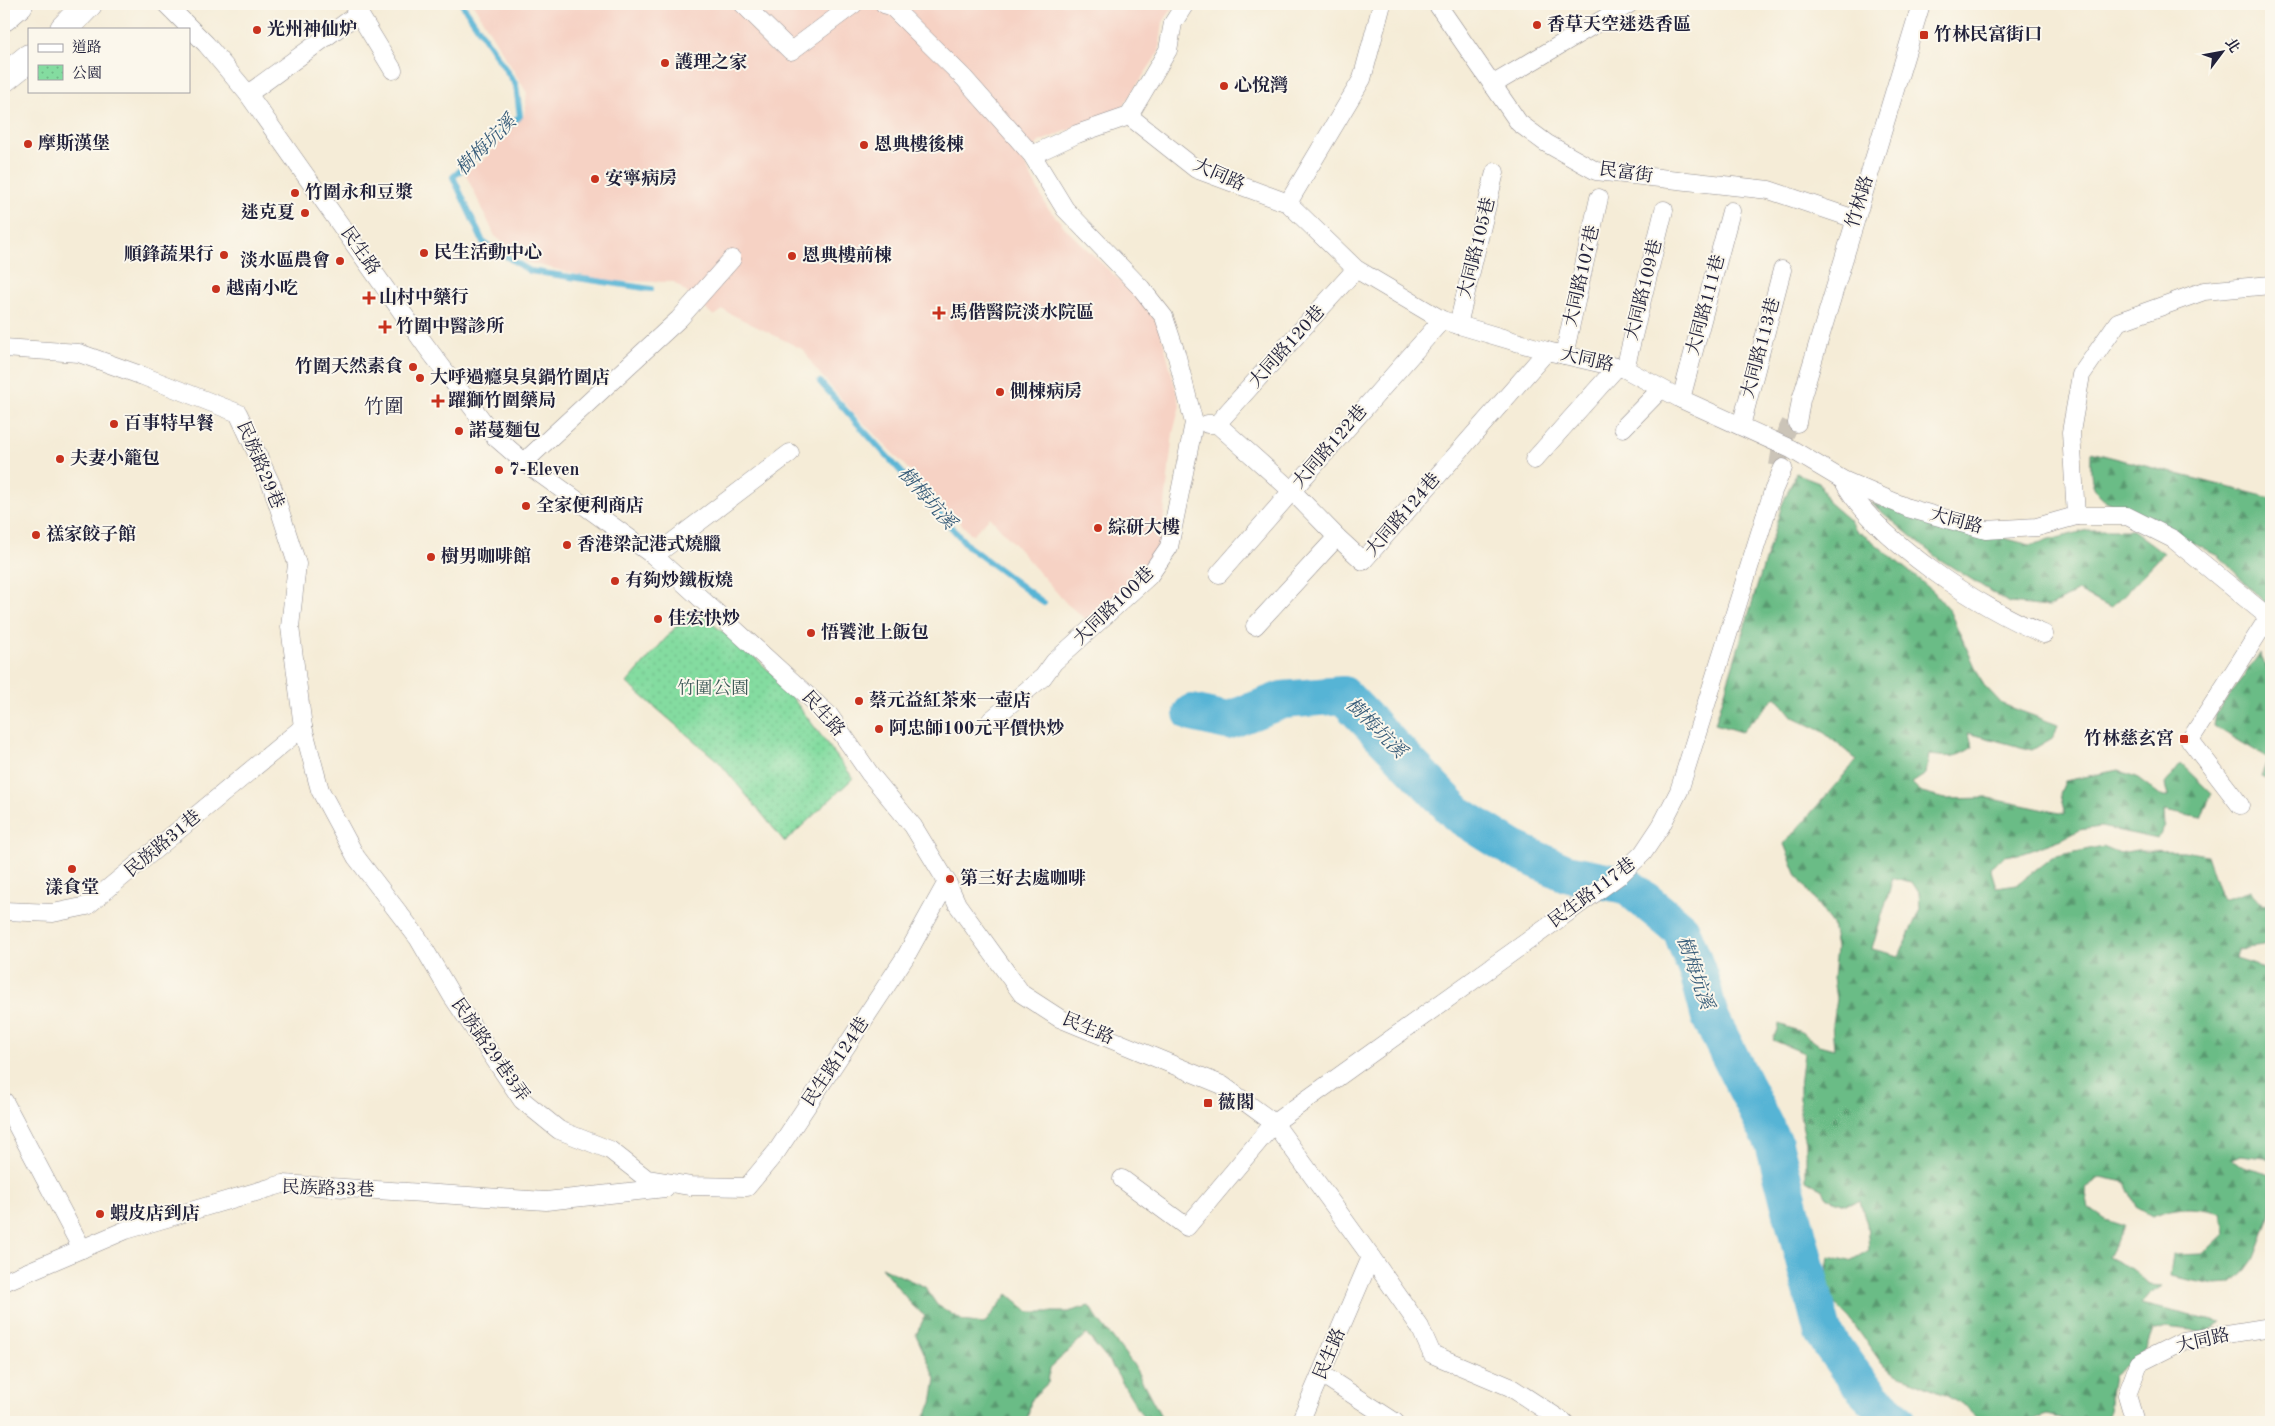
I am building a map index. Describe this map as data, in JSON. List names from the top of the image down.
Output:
{
  "streets": {
    "street": [
      "民富街",
      "大同路",
      "竹林路",
      "大同路105巷",
      "民生路",
      "大同路107巷",
      "大同路109巷",
      "大同路111巷",
      "大同路120巷",
      "大同路113巷",
      "大同路122巷",
      "民族路29巷",
      "大同路124巷",
      "大同路100巷",
      "民族路31巷",
      "民生路117巷",
      "民族路29巷3弄",
      "民生路124巷",
      "民族路33巷"
    ]
  },
  "crossings": [
    ["民富街", "竹林路"],
    ["大同路", "大同路105巷"],
    ["大同路", "大同路107巷"],
    ["大同路", "大同路109巷"],
    ["大同路", "大同路111巷"],
    ["大同路", "大同路120巷"],
    ["大同路", "大同路113巷"],
    ["大同路", "大同路122巷"],
    ["大同路", "大同路124巷"],
    ["大同路105巷", "大同路122巷"],
    ["民生路", "民生路117巷"],
    ["民生路", "民生路124巷"],
    ["大同路107巷", "大同路124巷"],
    ["民族路29巷", "民族路31巷"],
    ["民族路29巷", "民族路29巷3弄"],
    ["民族路29巷3弄", "民生路124巷"],
    ["民族路29巷3弄", "民族路33巷"],
    ["民生路124巷", "民族路33巷"]
  ],
  "districts": ["竹圍"],
  "water": ["樹梅坑溪"],
  "parks": ["竹圍公園"],
  "places": {
    "other": [
      "香草天空迷迭香區",
      "光州神仙炉",
      "護理之家",
      "心悅灣",
      "摩斯漢堡",
      "恩典樓後棟",
      "安寧病房",
      "竹圍永和豆漿",
      "迷克夏",
      "民生活動中心",
      "順鋒蔬果行",
      "恩典樓前棟",
      "淡水區農會",
      "越南小吃",
      "竹圍天然素食",
      "大呼過癮臭臭鍋竹圍店",
      "側棟病房",
      "百事特早餐",
      "諾蔓麵包",
      "夫妻小籠包",
      "7-Eleven",
      "全家便利商店",
      "綜研大樓",
      "禚家餃子館",
      "香港梁記港式燒臘",
      "樹男咖啡館",
      "有夠炒鐵板燒",
      "佳宏快炒",
      "悟饕池上飯包",
      "蔡元益紅茶來一壺店",
      "阿忠師100元平價快炒",
      "漾食堂",
      "第三好去處咖啡",
      "蝦皮店到店"
    ],
    "transit": ["竹林民富街口", "竹林慈玄宮", "薇閣"],
    "health": [
      "山村中藥行",
      "馬偕醫院淡水院區",
      "竹圍中醫診所",
      "躍獅竹圍藥局"
    ]
  },
  "legend": ["道路", "公園"],
  "north": "top right"
}
